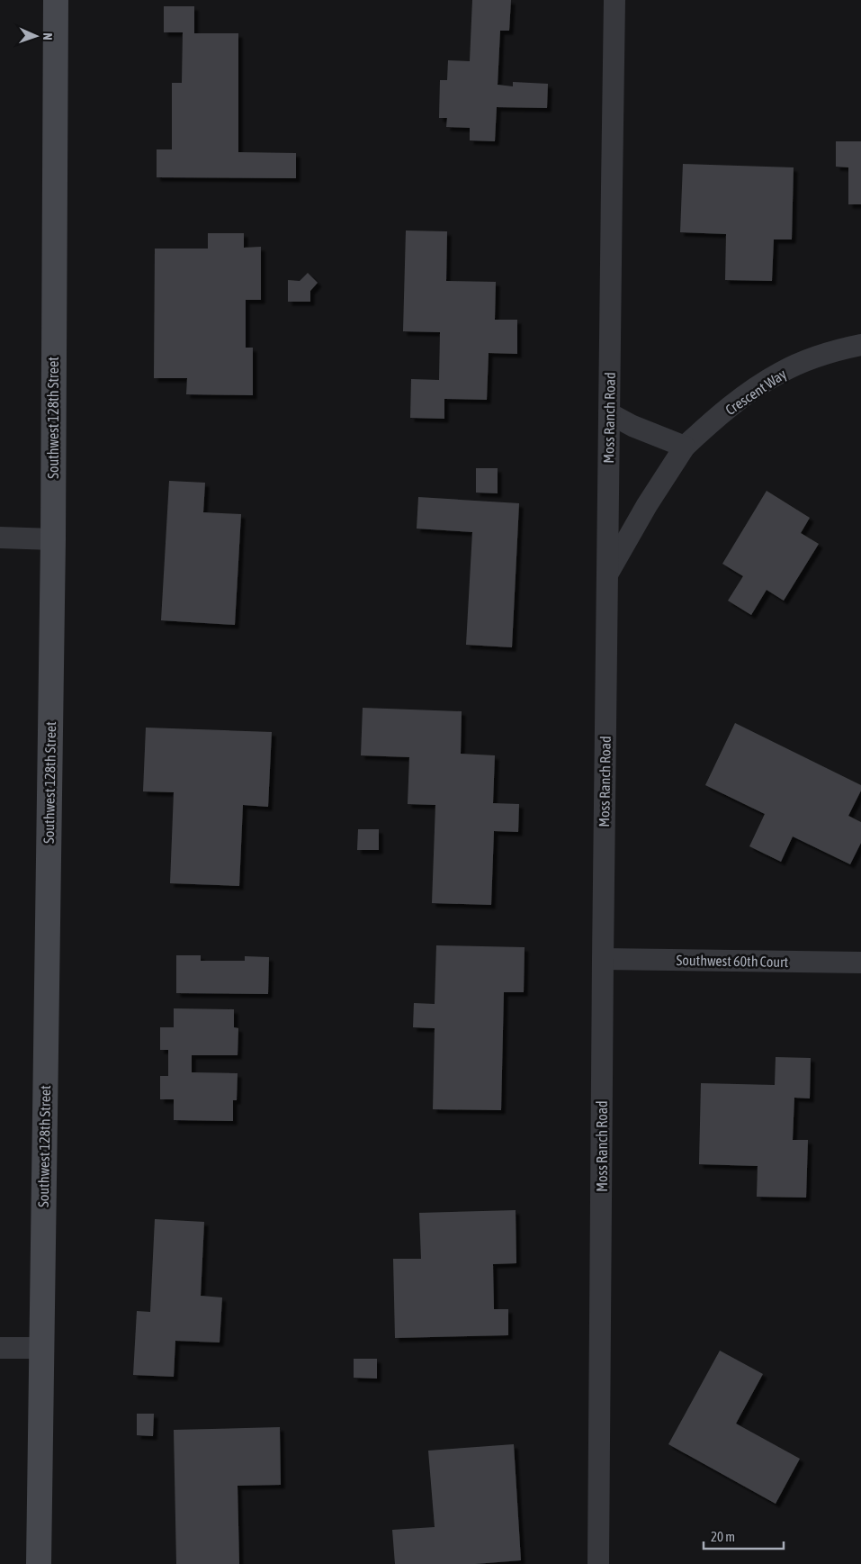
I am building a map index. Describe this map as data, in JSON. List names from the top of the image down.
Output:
{
  "streets": {
    "street": [
      "Crescent Way",
      "Southwest 128th Street",
      "Moss Ranch Road",
      "Southwest 60th Court"
    ]
  },
  "crossings": [
    ["Crescent Way", "Moss Ranch Road"],
    ["Moss Ranch Road", "Southwest 60th Court"]
  ],
  "scale_bar": "20 m",
  "north": "right"
}
